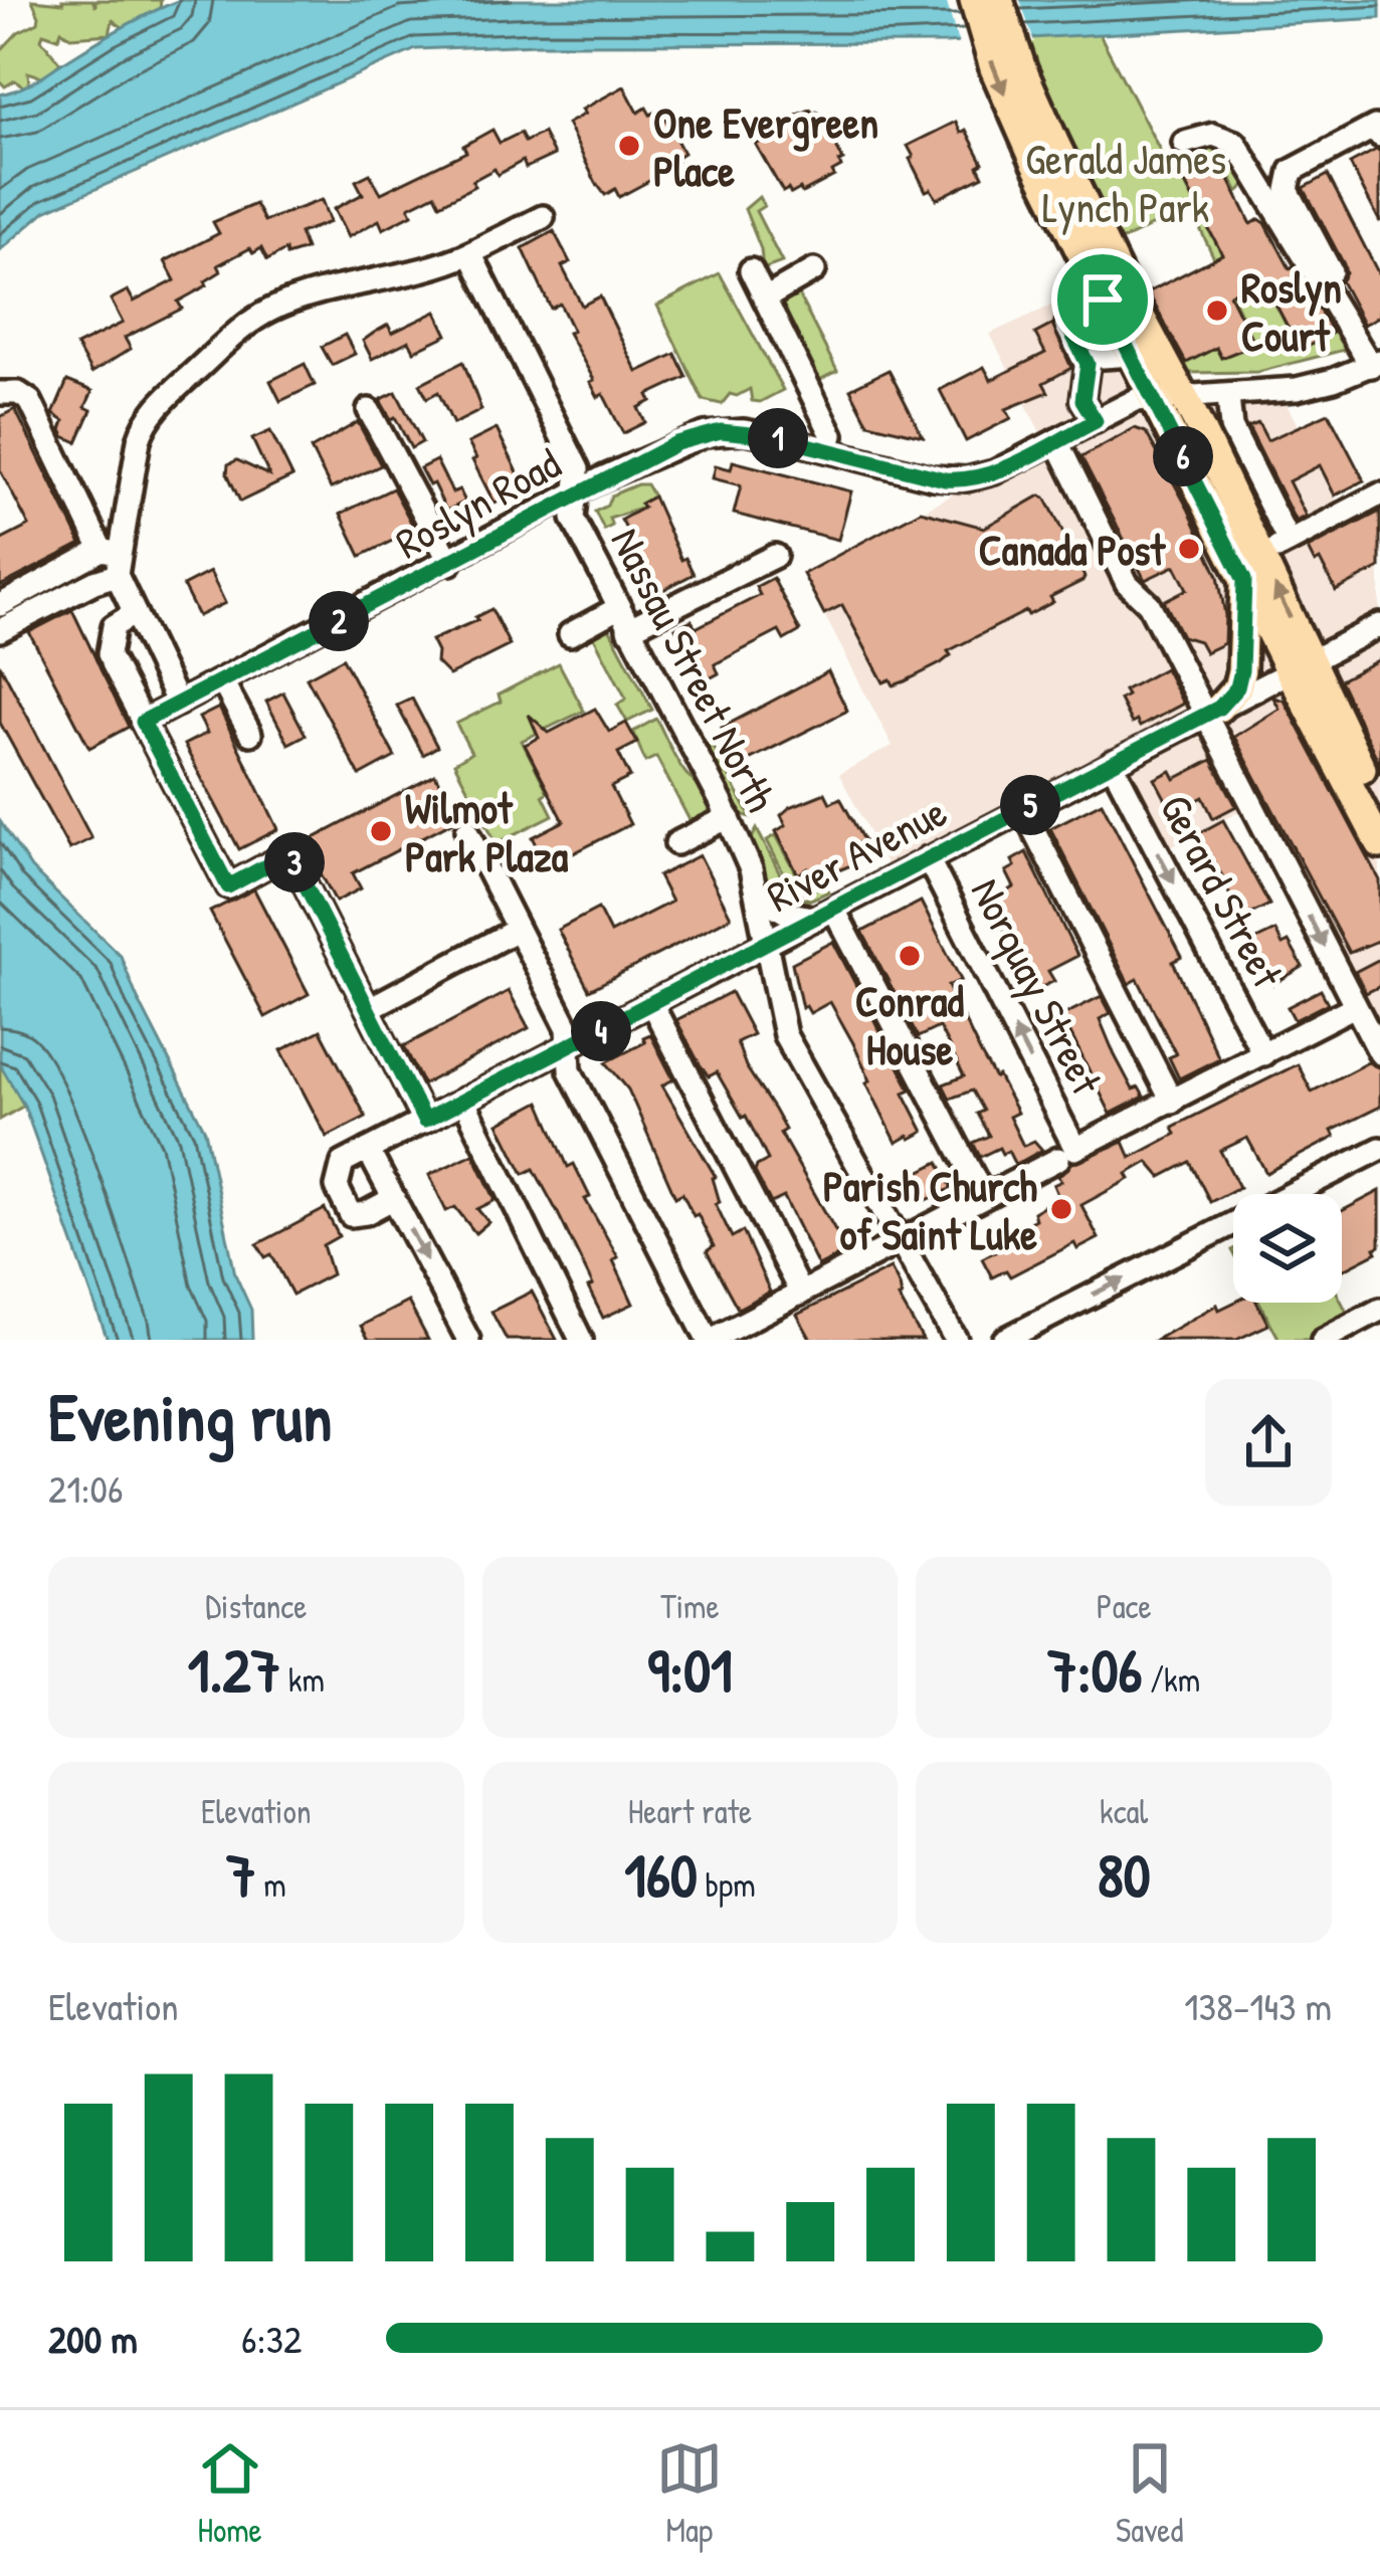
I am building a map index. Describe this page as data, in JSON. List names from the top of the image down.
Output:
{
  "streets": {
    "street": [
      "Roslyn Road",
      "Nassau Street North",
      "River Avenue",
      "Gerard Street",
      "Norquay Street"
    ]
  },
  "crossings": [
    ["Roslyn Road", "Nassau Street North"],
    ["Nassau Street North", "River Avenue"],
    ["River Avenue", "Gerard Street"],
    ["River Avenue", "Norquay Street"]
  ],
  "parks": ["Gerald James Lynch Park"],
  "places": [
    "One Evergreen Place",
    "Roslyn Court",
    "Canada Post",
    "Wilmot Park Plaza",
    "Conrad House",
    "Parish Church of Saint Luke"
  ],
  "page": {
    "pins": [
      "1",
      "6",
      "2",
      "5",
      "3",
      "4"
    ],
    "heading": ["Evening run", "21:06"],
    "stats": [
      ["Distance", "1.27 km"],
      ["Time", "9:01"],
      ["Pace", "7:06 /km"],
      ["Elevation", "7 m"],
      ["Heart rate", "160 bpm"],
      ["kcal", "80"]
    ],
    "chart": ["Elevation", "138–143 m"],
    "list": [
      {
        "name": "200 m",
        "note": "6:32"
      }
    ],
    "tabs": ["Home", "Map", "Saved"]
  }
}
